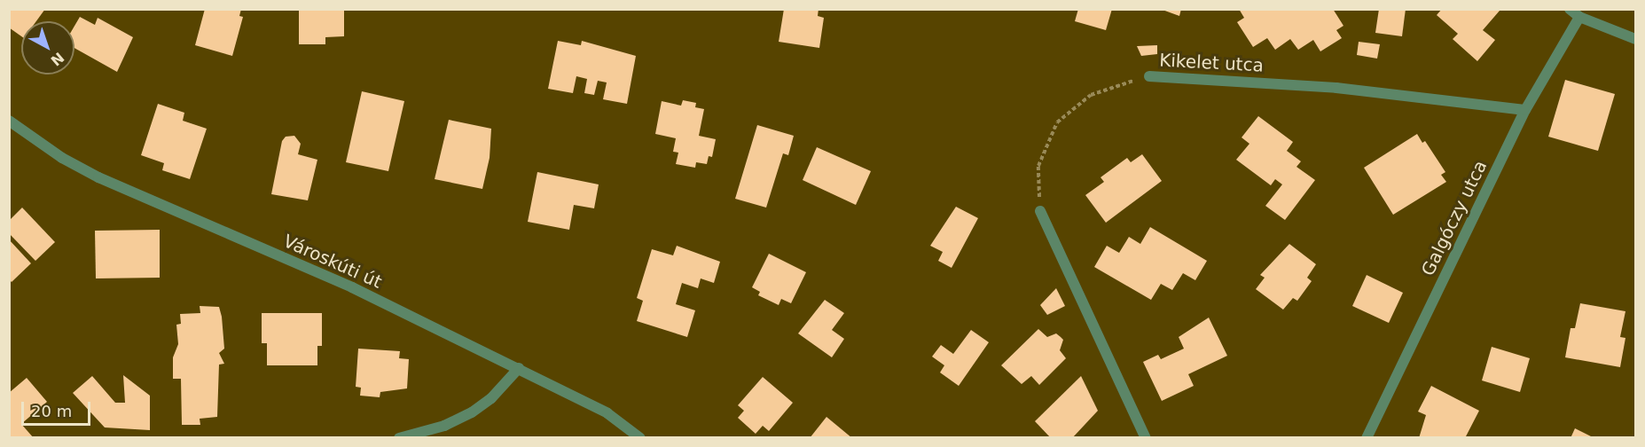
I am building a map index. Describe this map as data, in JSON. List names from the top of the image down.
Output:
{
  "streets": {
    "street": ["Kikelet utca", "Galgóczy utca", "Városkúti út"]
  },
  "crossings": [
    ["Kikelet utca", "Galgóczy utca"]
  ],
  "scale_bar": "20 m",
  "north": "bottom right"
}
